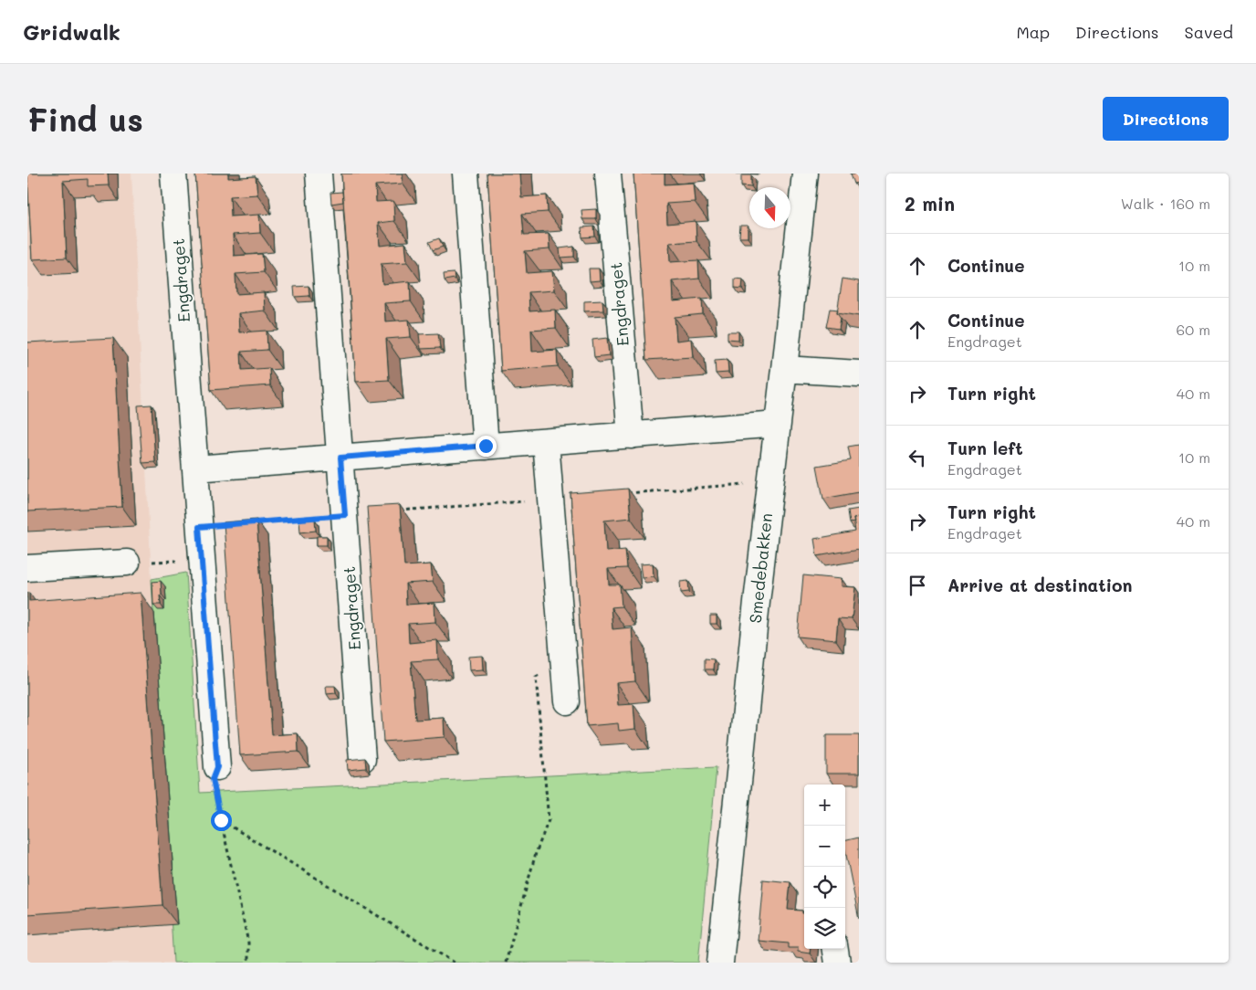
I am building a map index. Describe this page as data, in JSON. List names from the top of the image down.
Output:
{
  "streets": {
    "street": ["Engdraget", "Smedebakken"]
  },
  "north": "bottom",
  "page": {
    "header": "Gridwalk",
    "nav": ["Map", "Directions", "Saved"],
    "buttons": "Directions",
    "title": "Find us",
    "heading": ["2 min", "Walk · 160 m"],
    "list": [
      ["Continue", "10 m"],
      ["Continue", "Engdraget", "60 m"],
      ["Turn right", "40 m"],
      ["Turn left", "Engdraget", "10 m"],
      ["Turn right", "Engdraget", "40 m"],
      "Arrive at destination"
    ],
    "map_buttons": ["+", "−"]
  }
}
